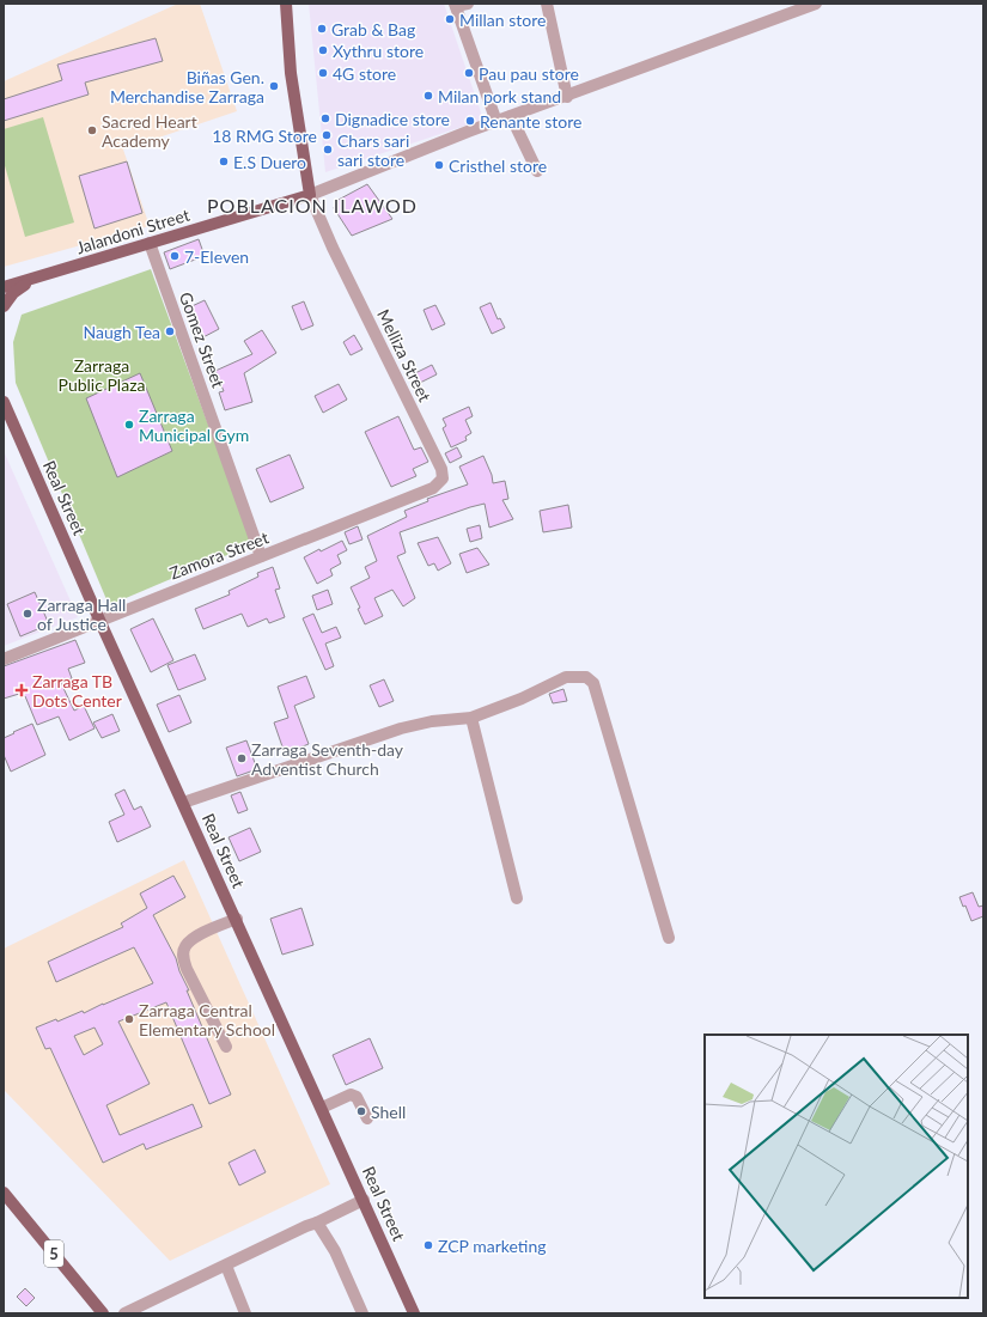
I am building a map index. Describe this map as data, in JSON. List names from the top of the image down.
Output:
{
  "streets": {
    "main road": ["Jalandoni Street", "Real Street", "5"],
    "street": ["Gomez Street", "Melliza Street", "Zamora Street"]
  },
  "crossings": [
    ["Jalandoni Street", "Gomez Street"],
    ["Jalandoni Street", "Melliza Street"],
    ["Gomez Street", "Zamora Street"],
    ["Melliza Street", "Zamora Street"],
    ["Real Street", "Zamora Street"]
  ],
  "districts": ["POBLACION ILAWOD"],
  "parks": ["Zarraga Public Plaza"],
  "places": {
    "other": [
      "Millan store",
      "Grab & Bag",
      "Xythru store",
      "4G store",
      "Pau pau store",
      "Biñas Gen. Merchandise Zarraga",
      "Milan pork stand",
      "Dignadice store",
      "Renante store",
      "Sacred Heart Academy",
      "18 RMG Store",
      "Chars sari sari store",
      "E.S Duero",
      "Cristhel store",
      "7-Eleven",
      "Naugh Tea",
      "Zarraga Municipal Gym",
      "Zarraga Hall of Justice",
      "Zarraga Seventh-day Adventist Church",
      "Zarraga Central Elementary School",
      "Shell",
      "ZCP marketing"
    ],
    "health": ["Zarraga TB Dots Center"]
  }
}
